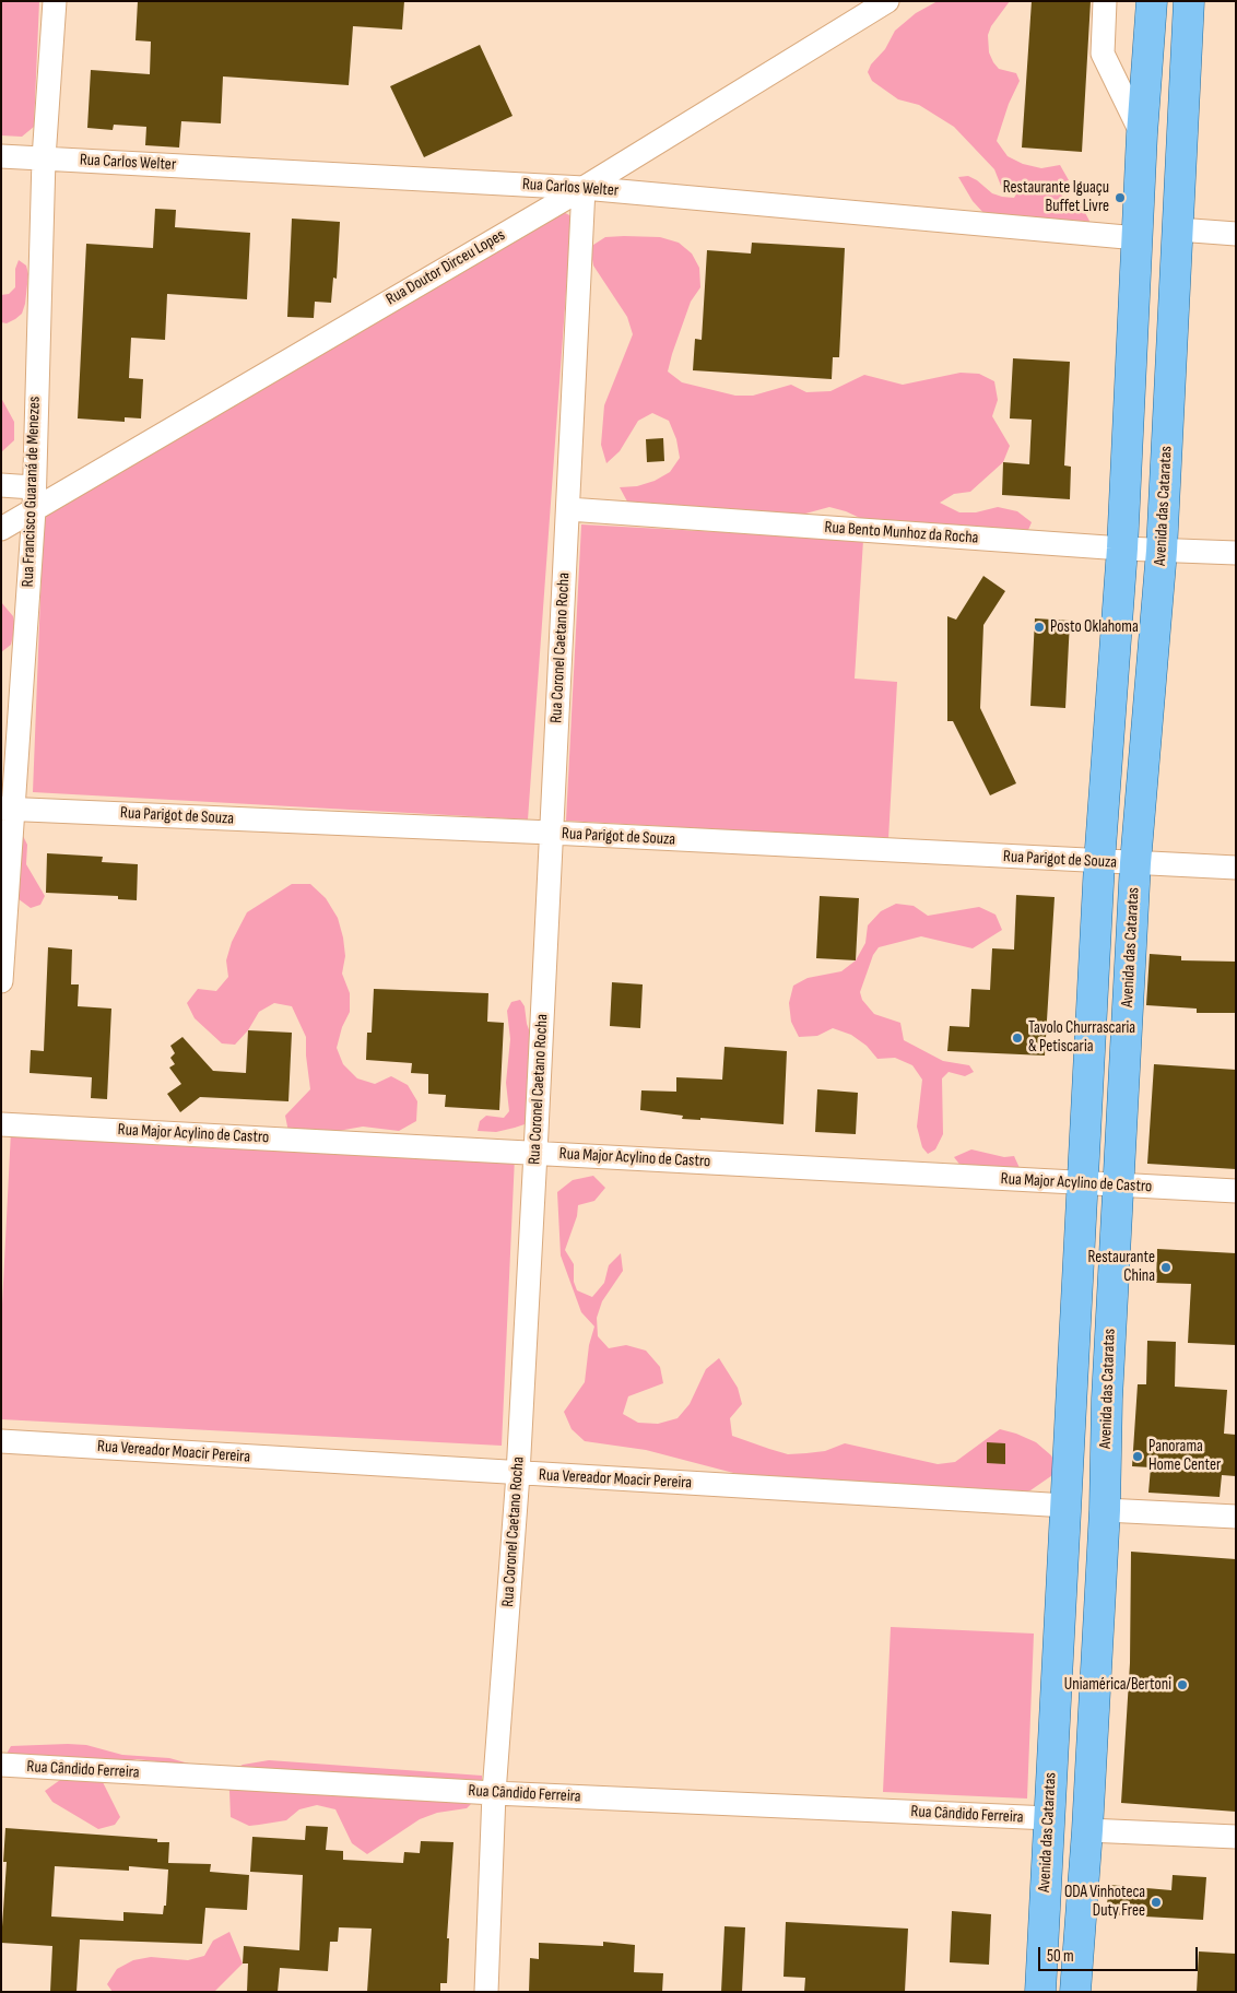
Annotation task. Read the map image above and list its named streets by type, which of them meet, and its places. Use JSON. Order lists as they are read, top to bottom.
{
  "streets": {
    "main road": ["Avenida das Cataratas"],
    "street": [
      "Rua Carlos Welter",
      "Rua Doutor Dirceu Lopes",
      "Rua Francisco Guaraná de Menezes",
      "Rua Bento Munhoz da Rocha",
      "Rua Coronel Caetano Rocha",
      "Rua Parigot de Souza",
      "Rua Major Acylino de Castro",
      "Rua Vereador Moacir Pereira",
      "Rua Cândido Ferreira"
    ]
  },
  "crossings": [
    ["Rua Carlos Welter", "Rua Doutor Dirceu Lopes"],
    ["Rua Carlos Welter", "Rua Francisco Guaraná de Menezes"],
    ["Rua Carlos Welter", "Avenida das Cataratas"],
    ["Rua Carlos Welter", "Rua Coronel Caetano Rocha"],
    ["Rua Doutor Dirceu Lopes", "Rua Francisco Guaraná de Menezes"],
    ["Rua Doutor Dirceu Lopes", "Rua Coronel Caetano Rocha"],
    ["Rua Francisco Guaraná de Menezes", "Rua Parigot de Souza"],
    ["Avenida das Cataratas", "Rua Bento Munhoz da Rocha"],
    ["Avenida das Cataratas", "Rua Parigot de Souza"],
    ["Avenida das Cataratas", "Rua Major Acylino de Castro"],
    ["Avenida das Cataratas", "Rua Vereador Moacir Pereira"],
    ["Avenida das Cataratas", "Rua Cândido Ferreira"],
    ["Rua Bento Munhoz da Rocha", "Rua Coronel Caetano Rocha"],
    ["Rua Coronel Caetano Rocha", "Rua Parigot de Souza"],
    ["Rua Coronel Caetano Rocha", "Rua Major Acylino de Castro"],
    ["Rua Coronel Caetano Rocha", "Rua Vereador Moacir Pereira"],
    ["Rua Coronel Caetano Rocha", "Rua Cândido Ferreira"]
  ],
  "places": [
    "Restaurante Iguaçu Buffet Livre",
    "Posto Oklahoma",
    "Tavolo Churrascaria & Petiscaria",
    "Restaurante China",
    "Panorama Home Center",
    "Uniamérica/Bertoni",
    "ODA Vinhoteca Duty Free"
  ],
  "scale_bar": "50 m"
}
